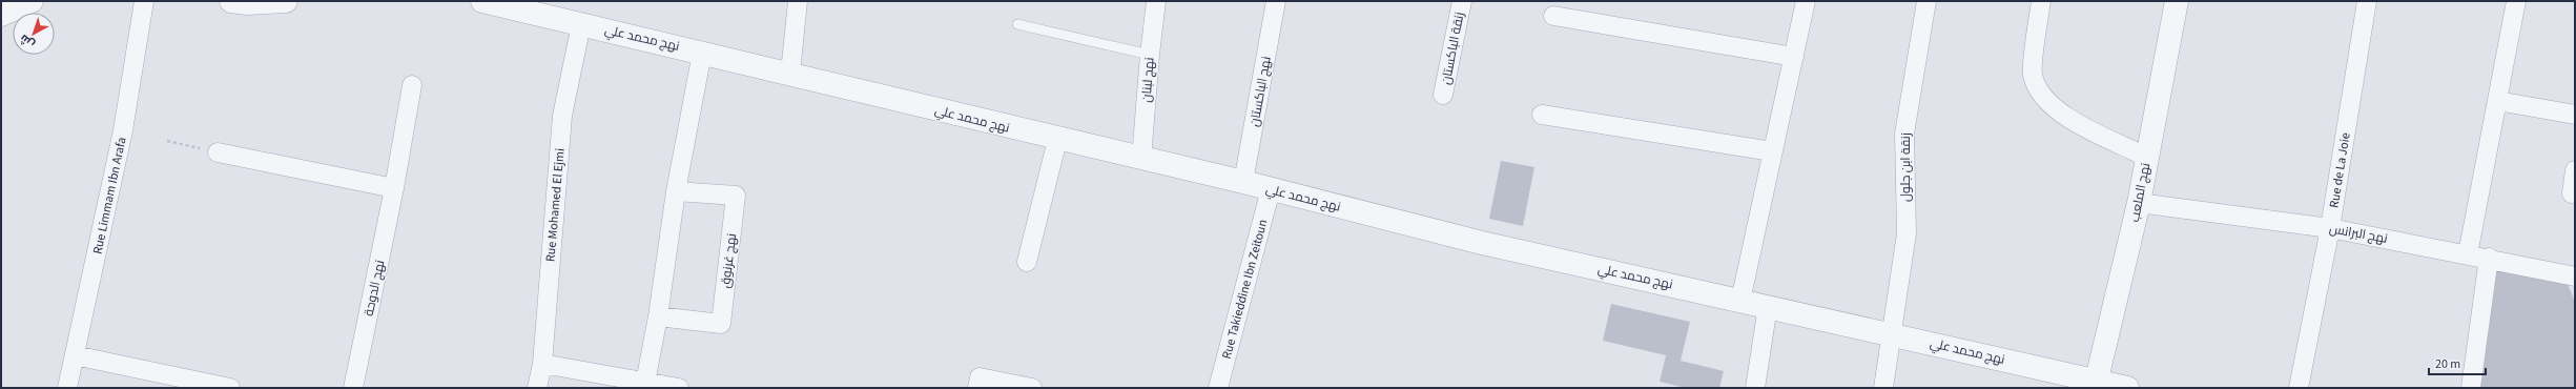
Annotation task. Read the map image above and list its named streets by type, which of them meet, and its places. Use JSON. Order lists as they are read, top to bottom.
{
  "streets": {
    "street": [
      "نهج محمد علي",
      "زنقة الباكستان",
      "نهج لبنان",
      "نهج الباكستان",
      "زنقة ابن جلول",
      "Rue de La Joie",
      "نهج الملعب",
      "Rue Limmam Ibn Arafa",
      "Rue Mohamed El Ejmi",
      "نهج البرانس",
      "نهج غرنوق",
      "نهج الدوحة",
      "Rue Takieddine Ibn Zeitoun"
    ]
  },
  "crossings": [
    ["نهج محمد علي", "نهج لبنان"],
    ["نهج محمد علي", "نهج الباكستان"],
    ["نهج محمد علي", "زنقة ابن جلول"],
    ["نهج محمد علي", "نهج الملعب"],
    ["نهج محمد علي", "Rue Mohamed El Ejmi"],
    ["نهج محمد علي", "Rue Takieddine Ibn Zeitoun"],
    ["Rue de La Joie", "نهج البرانس"],
    ["نهج الملعب", "نهج البرانس"]
  ],
  "scale_bar": "20 m",
  "north": "bottom left"
}
